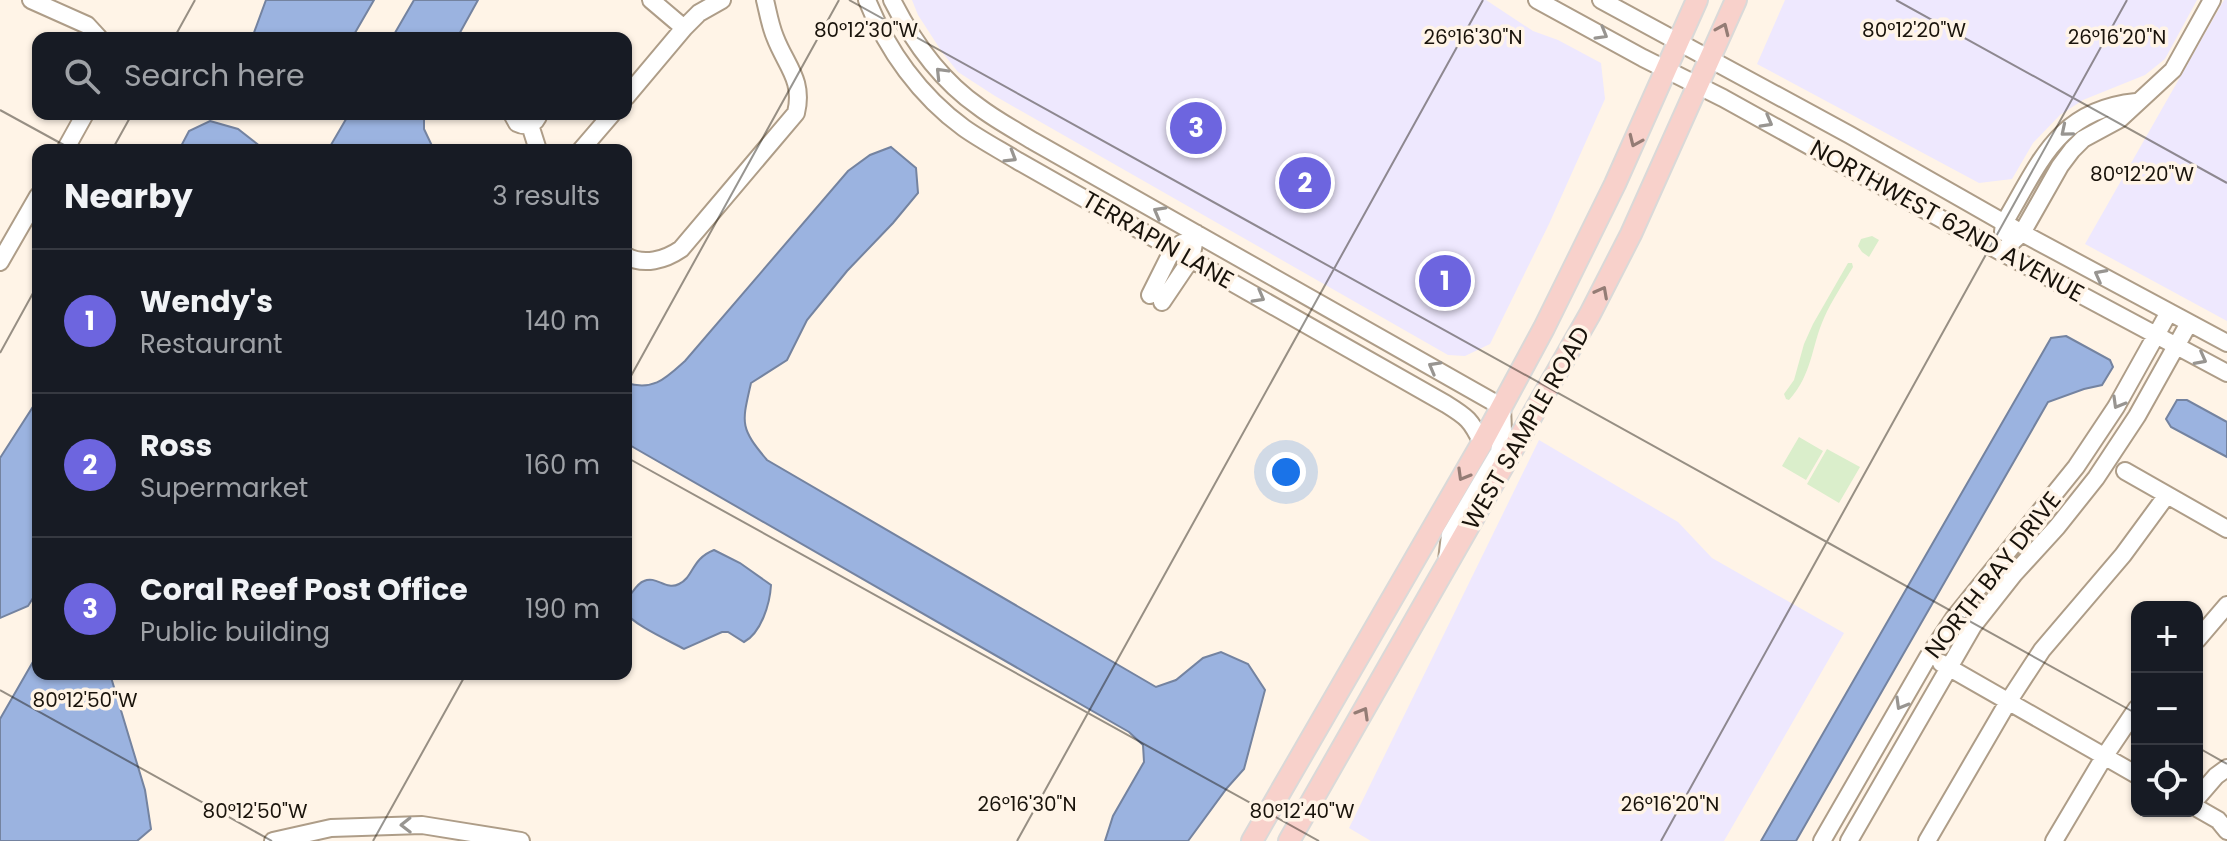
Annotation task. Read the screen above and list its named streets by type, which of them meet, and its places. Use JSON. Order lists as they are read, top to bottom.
{
  "streets": {
    "main road": ["WEST SAMPLE ROAD"],
    "street": ["NORTHWEST 62ND AVENUE", "TERRAPIN LANE", "NORTH BAY DRIVE"]
  },
  "crossings": [
    ["NORTHWEST 62ND AVENUE", "WEST SAMPLE ROAD"],
    ["NORTHWEST 62ND AVENUE", "NORTH BAY DRIVE"],
    ["TERRAPIN LANE", "WEST SAMPLE ROAD"]
  ],
  "page": {
    "search": "Search here",
    "pins": ["3", "2", "1"],
    "heading": ["Nearby", "3 results"],
    "list": [
      {
        "mark": "1",
        "name": "Wendy's",
        "note": "Restaurant",
        "value": "140 m"
      },
      {
        "mark": "2",
        "name": "Ross",
        "note": "Supermarket",
        "value": "160 m"
      },
      {
        "mark": "3",
        "name": "Coral Reef Post Office",
        "note": "Public building",
        "value": "190 m"
      }
    ],
    "map_buttons": ["+", "−"]
  },
  "coordinates": [
    "80°12'20\"W",
    "80°12'30\"W",
    "26°16'30\"N",
    "26°16'20\"N",
    "80°12'50\"W",
    "80°12'40\"W"
  ]
}
